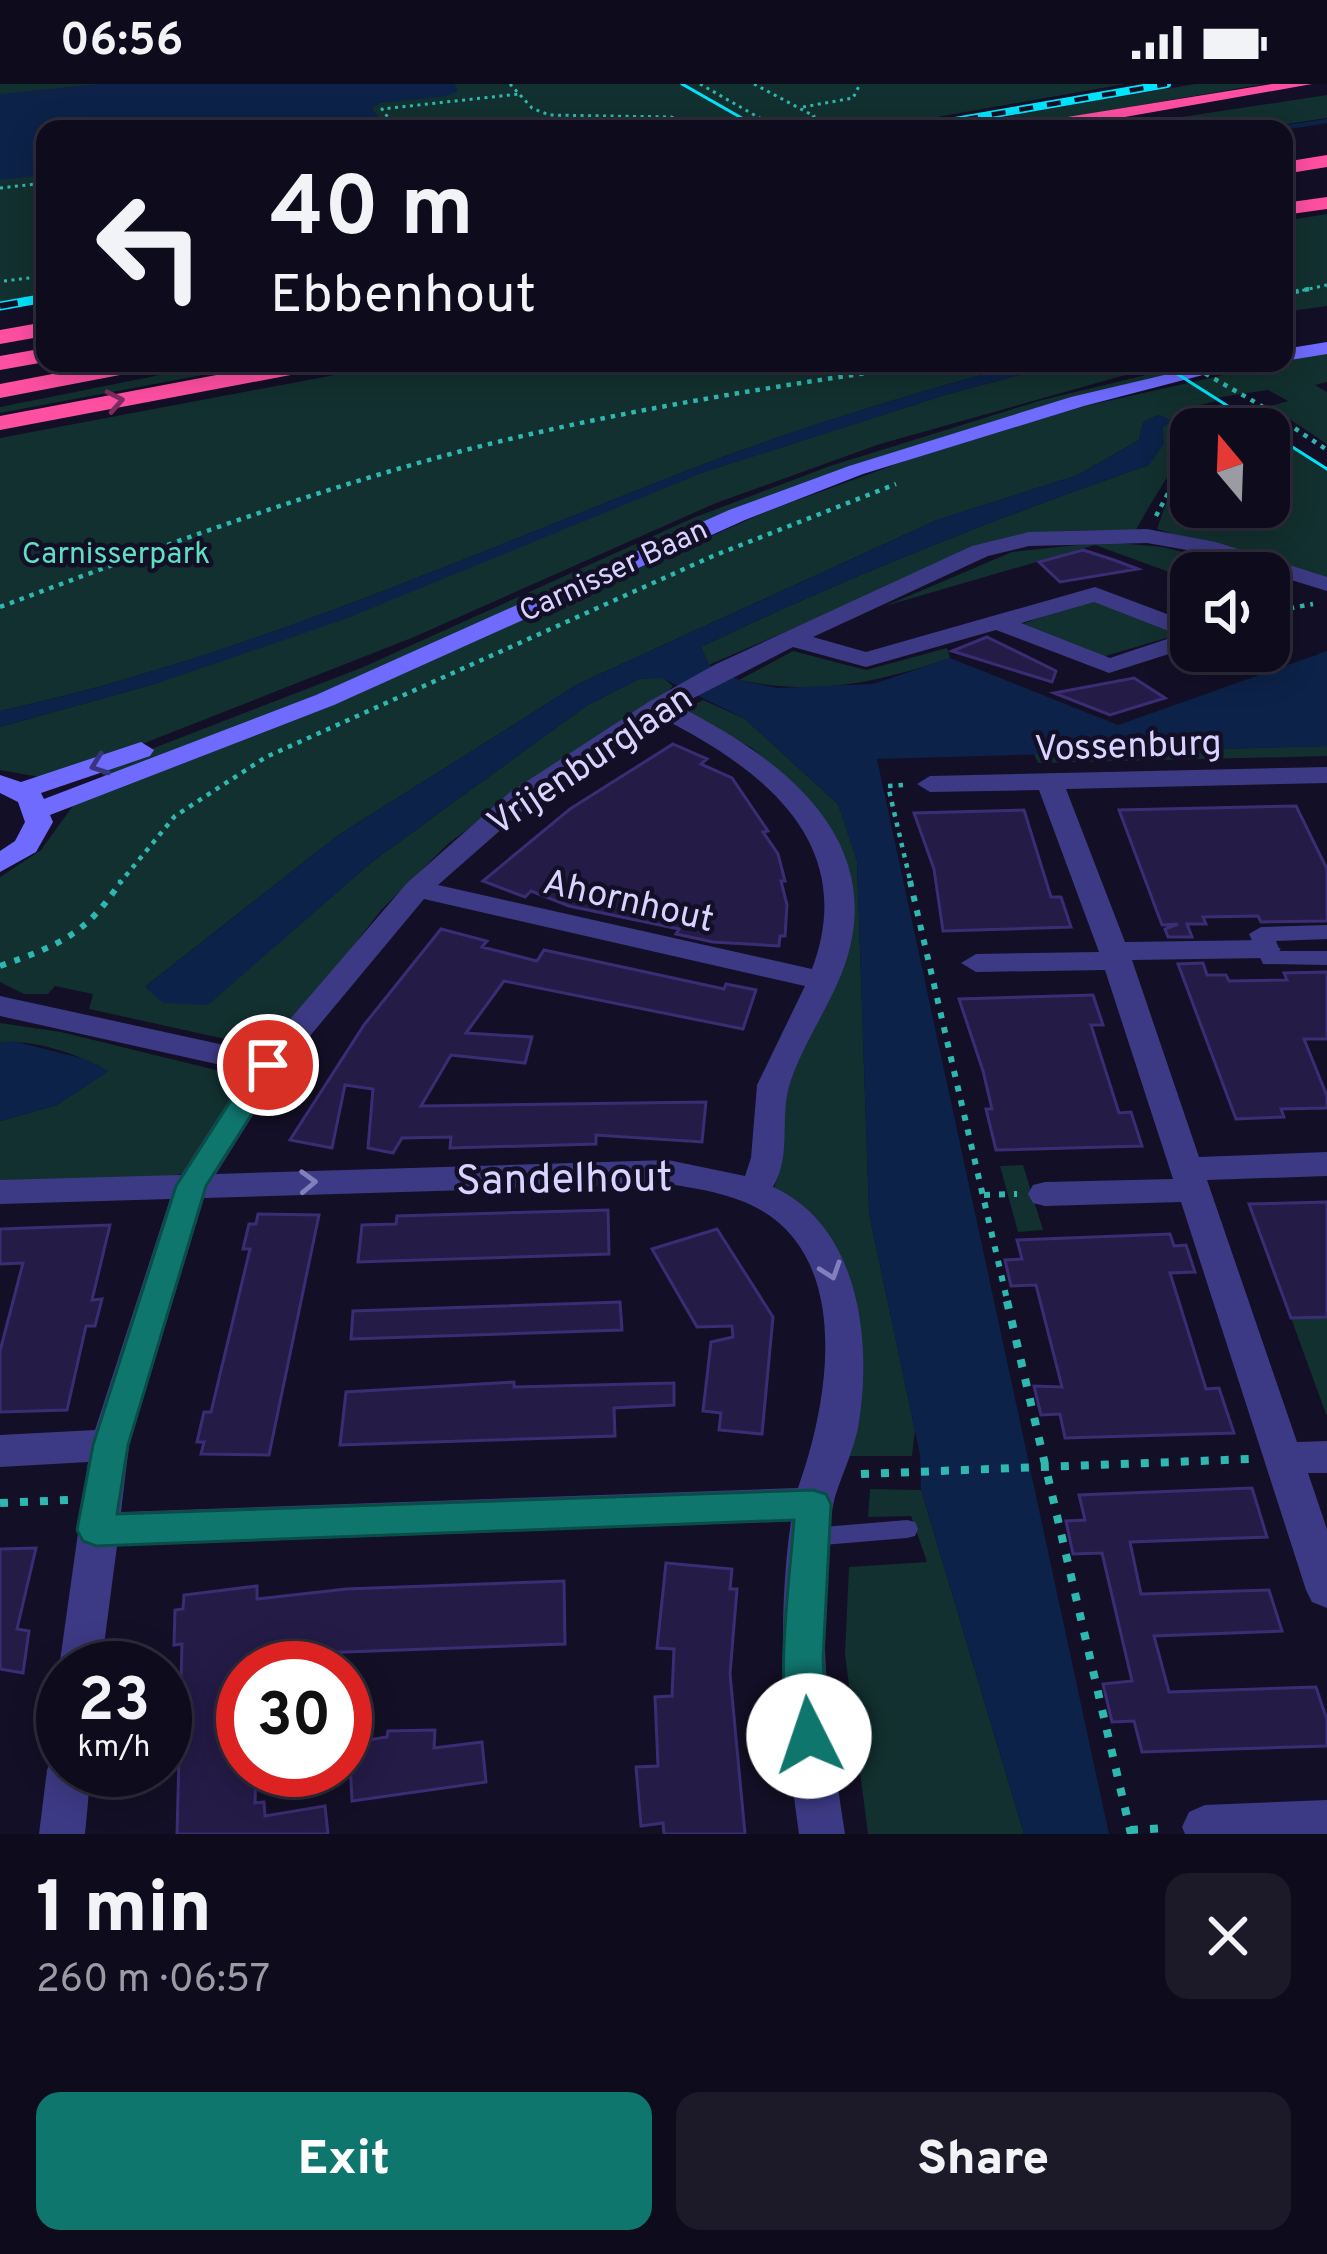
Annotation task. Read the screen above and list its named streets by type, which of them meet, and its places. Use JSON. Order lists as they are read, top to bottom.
{
  "streets": {
    "main road": ["Carnisser Baan"],
    "street": [
      "Vossenburg",
      "Vrijenburglaan",
      "Ahornhout",
      "Sandelhout"
    ]
  },
  "crossings": [
    ["Vrijenburglaan", "Ahornhout"],
    ["Vrijenburglaan", "Sandelhout"]
  ],
  "parks": ["Carnisserpark"],
  "north": "top",
  "page": {
    "status": "06:56",
    "turn": ["40 m", "Ebbenhout"],
    "speed": "23 km/h",
    "limit": "30",
    "heading": ["1 min", "260 m · 06:57"],
    "buttons": ["Exit", "Share"]
  }
}
